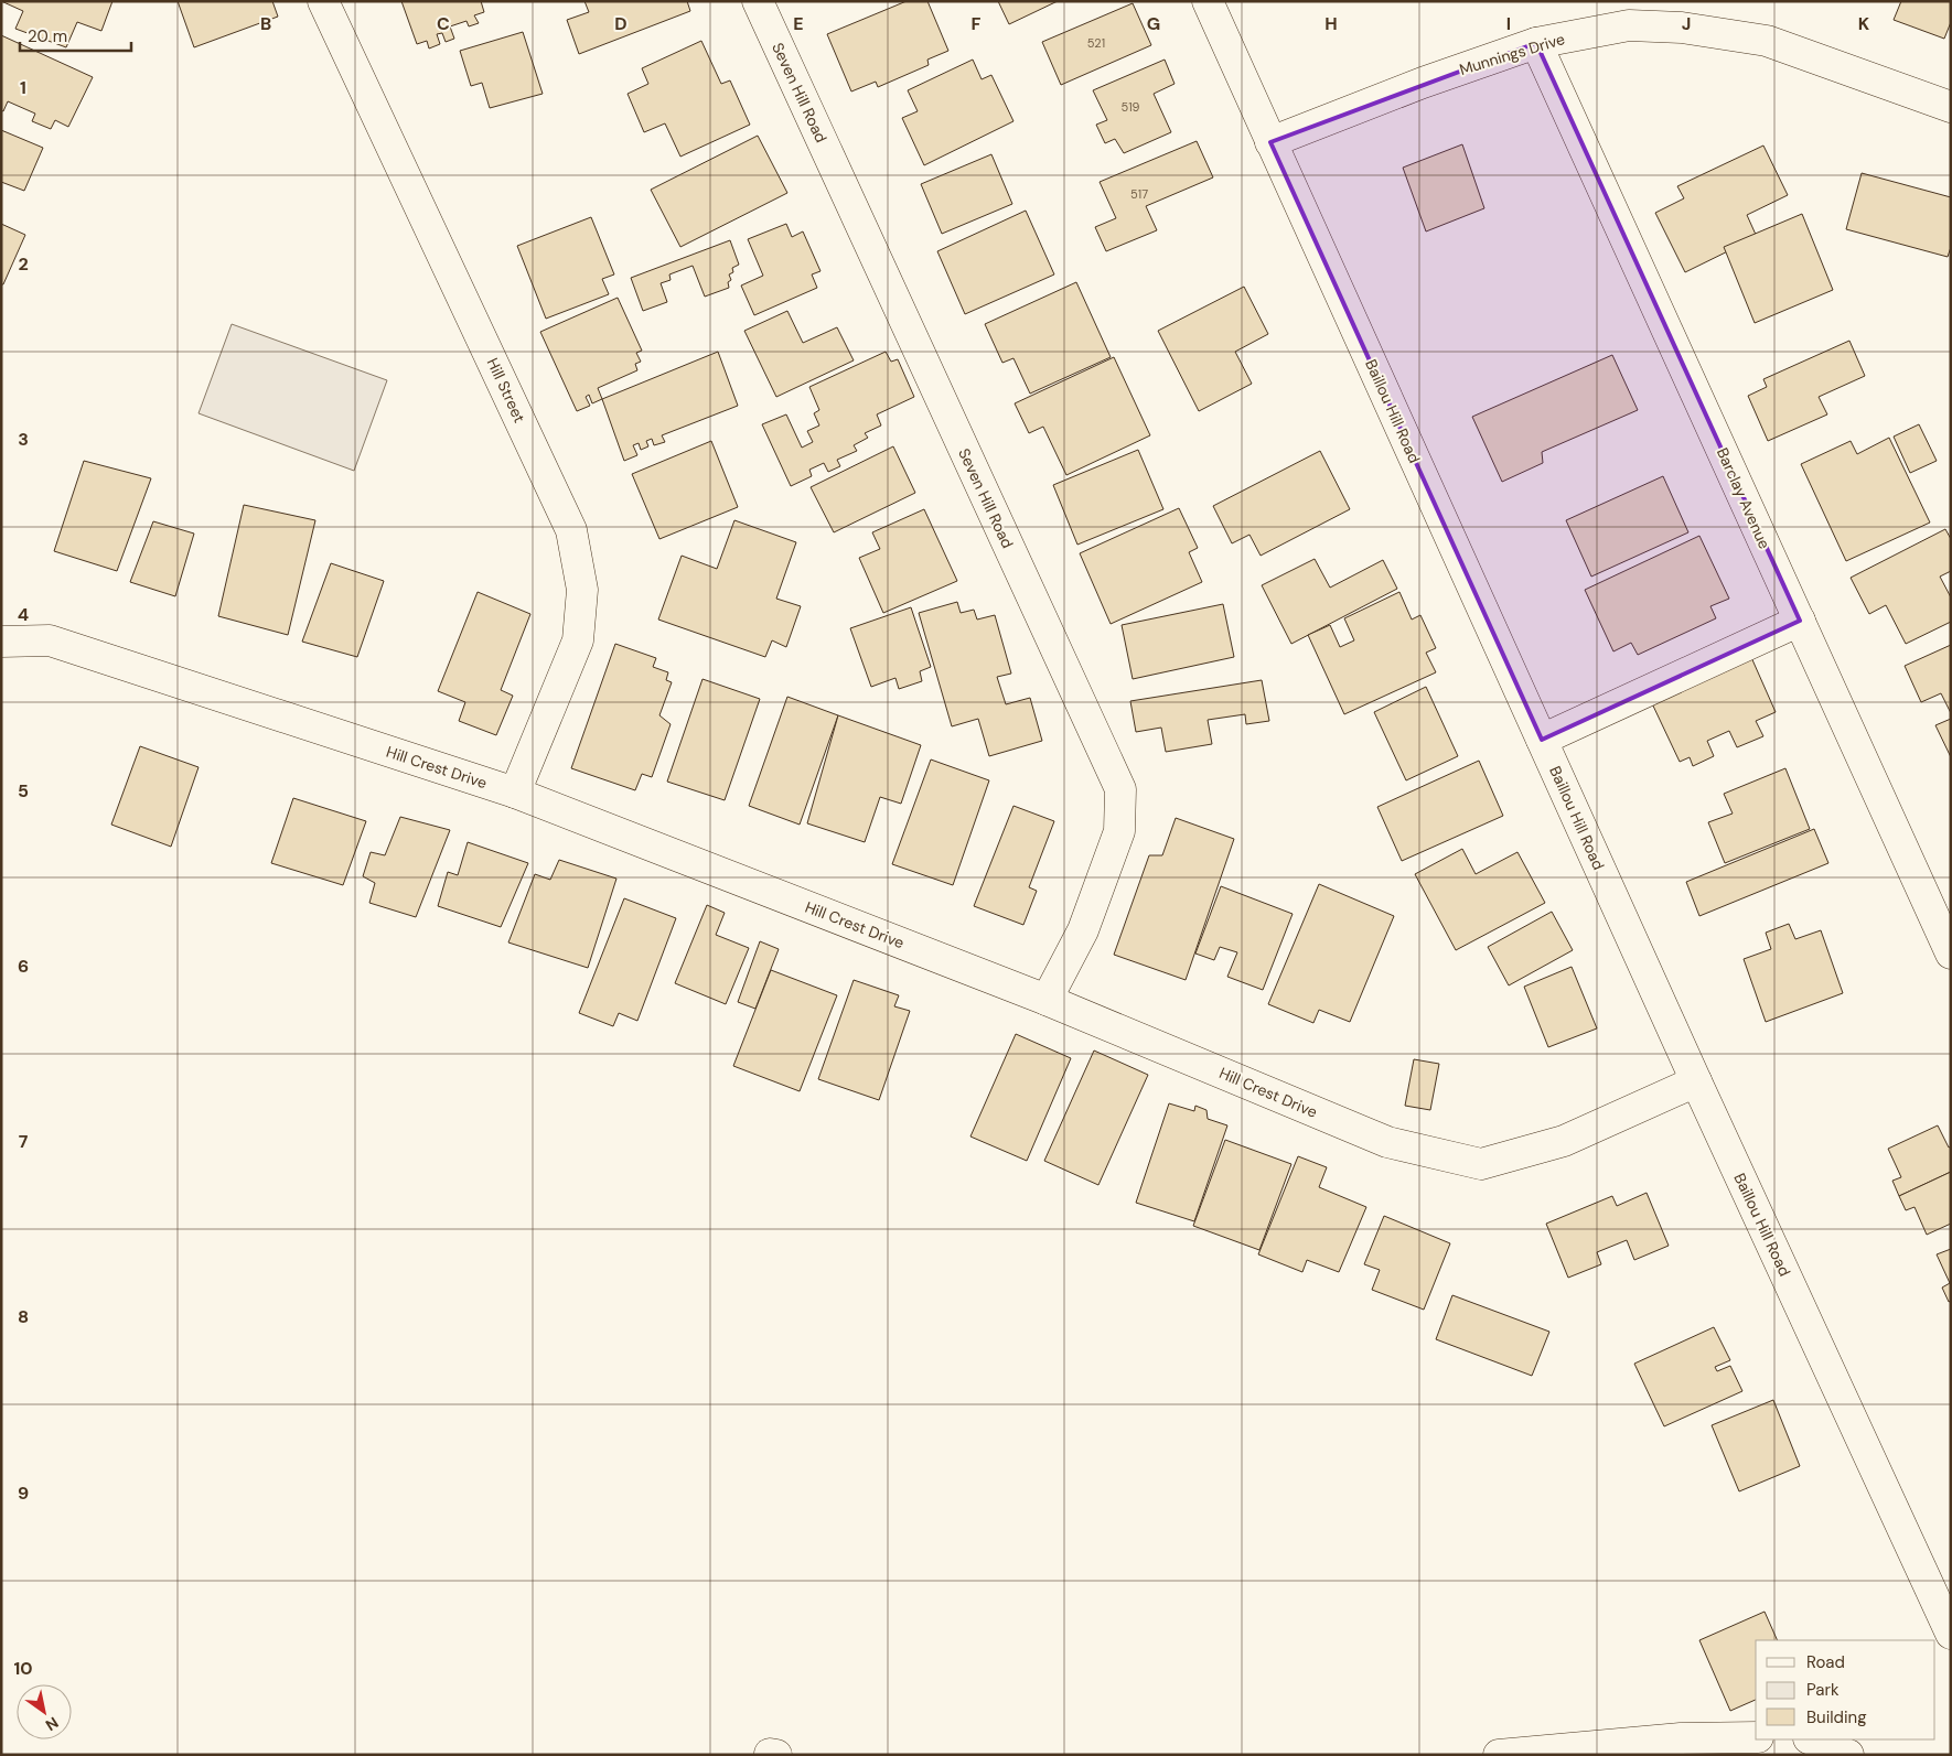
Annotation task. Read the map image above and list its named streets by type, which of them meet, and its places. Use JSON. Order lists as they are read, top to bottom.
{
  "streets": {
    "street": [
      "Munnings Drive",
      "Seven Hill Road",
      "Hill Street",
      "Baillou Hill Road",
      "Barclay Avenue",
      "Hill Crest Drive"
    ]
  },
  "crossings": [
    ["Munnings Drive", "Baillou Hill Road"],
    ["Munnings Drive", "Barclay Avenue"],
    ["Seven Hill Road", "Hill Crest Drive"],
    ["Hill Street", "Hill Crest Drive"],
    ["Baillou Hill Road", "Hill Crest Drive"]
  ],
  "house_numbers": ["521", "519", "517"],
  "legend": ["Road", "Park", "Building"],
  "scale_bar": "20 m",
  "north": "bottom right",
  "grid": {
    "columns": [
      "B",
      "C",
      "D",
      "E",
      "F",
      "G",
      "H",
      "I",
      "J",
      "K"
    ],
    "rows": [
      "1",
      "2",
      "3",
      "4",
      "5",
      "6",
      "7",
      "8",
      "9",
      "10"
    ]
  }
}
